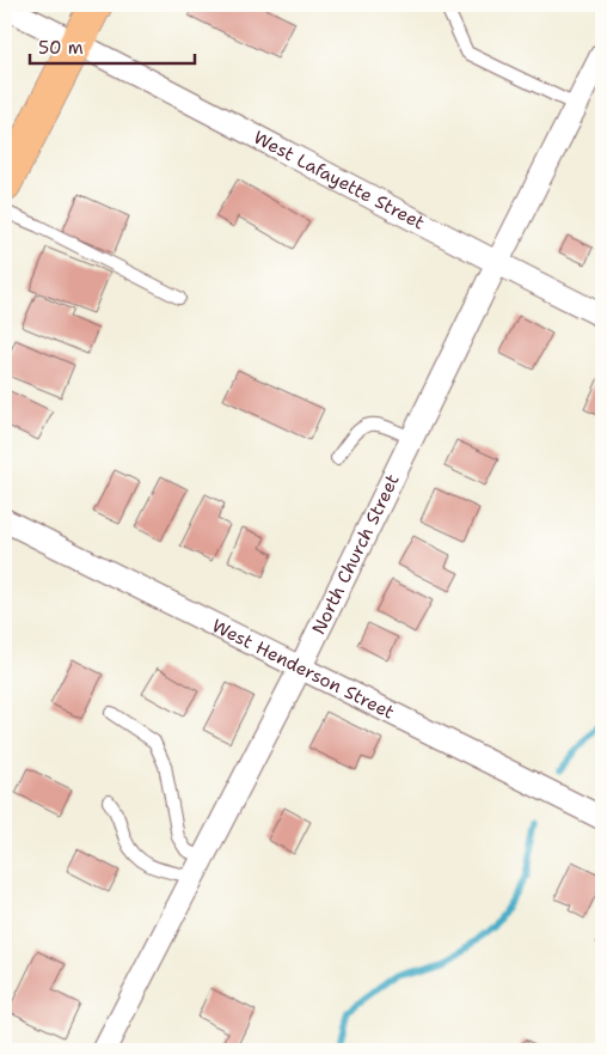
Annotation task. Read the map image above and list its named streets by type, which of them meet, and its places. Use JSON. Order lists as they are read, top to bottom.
{
  "streets": {
    "street": ["West Lafayette Street", "North Church Street", "West Henderson Street"]
  },
  "crossings": [
    ["West Lafayette Street", "North Church Street"],
    ["North Church Street", "West Henderson Street"]
  ],
  "scale_bar": "50 m"
}
